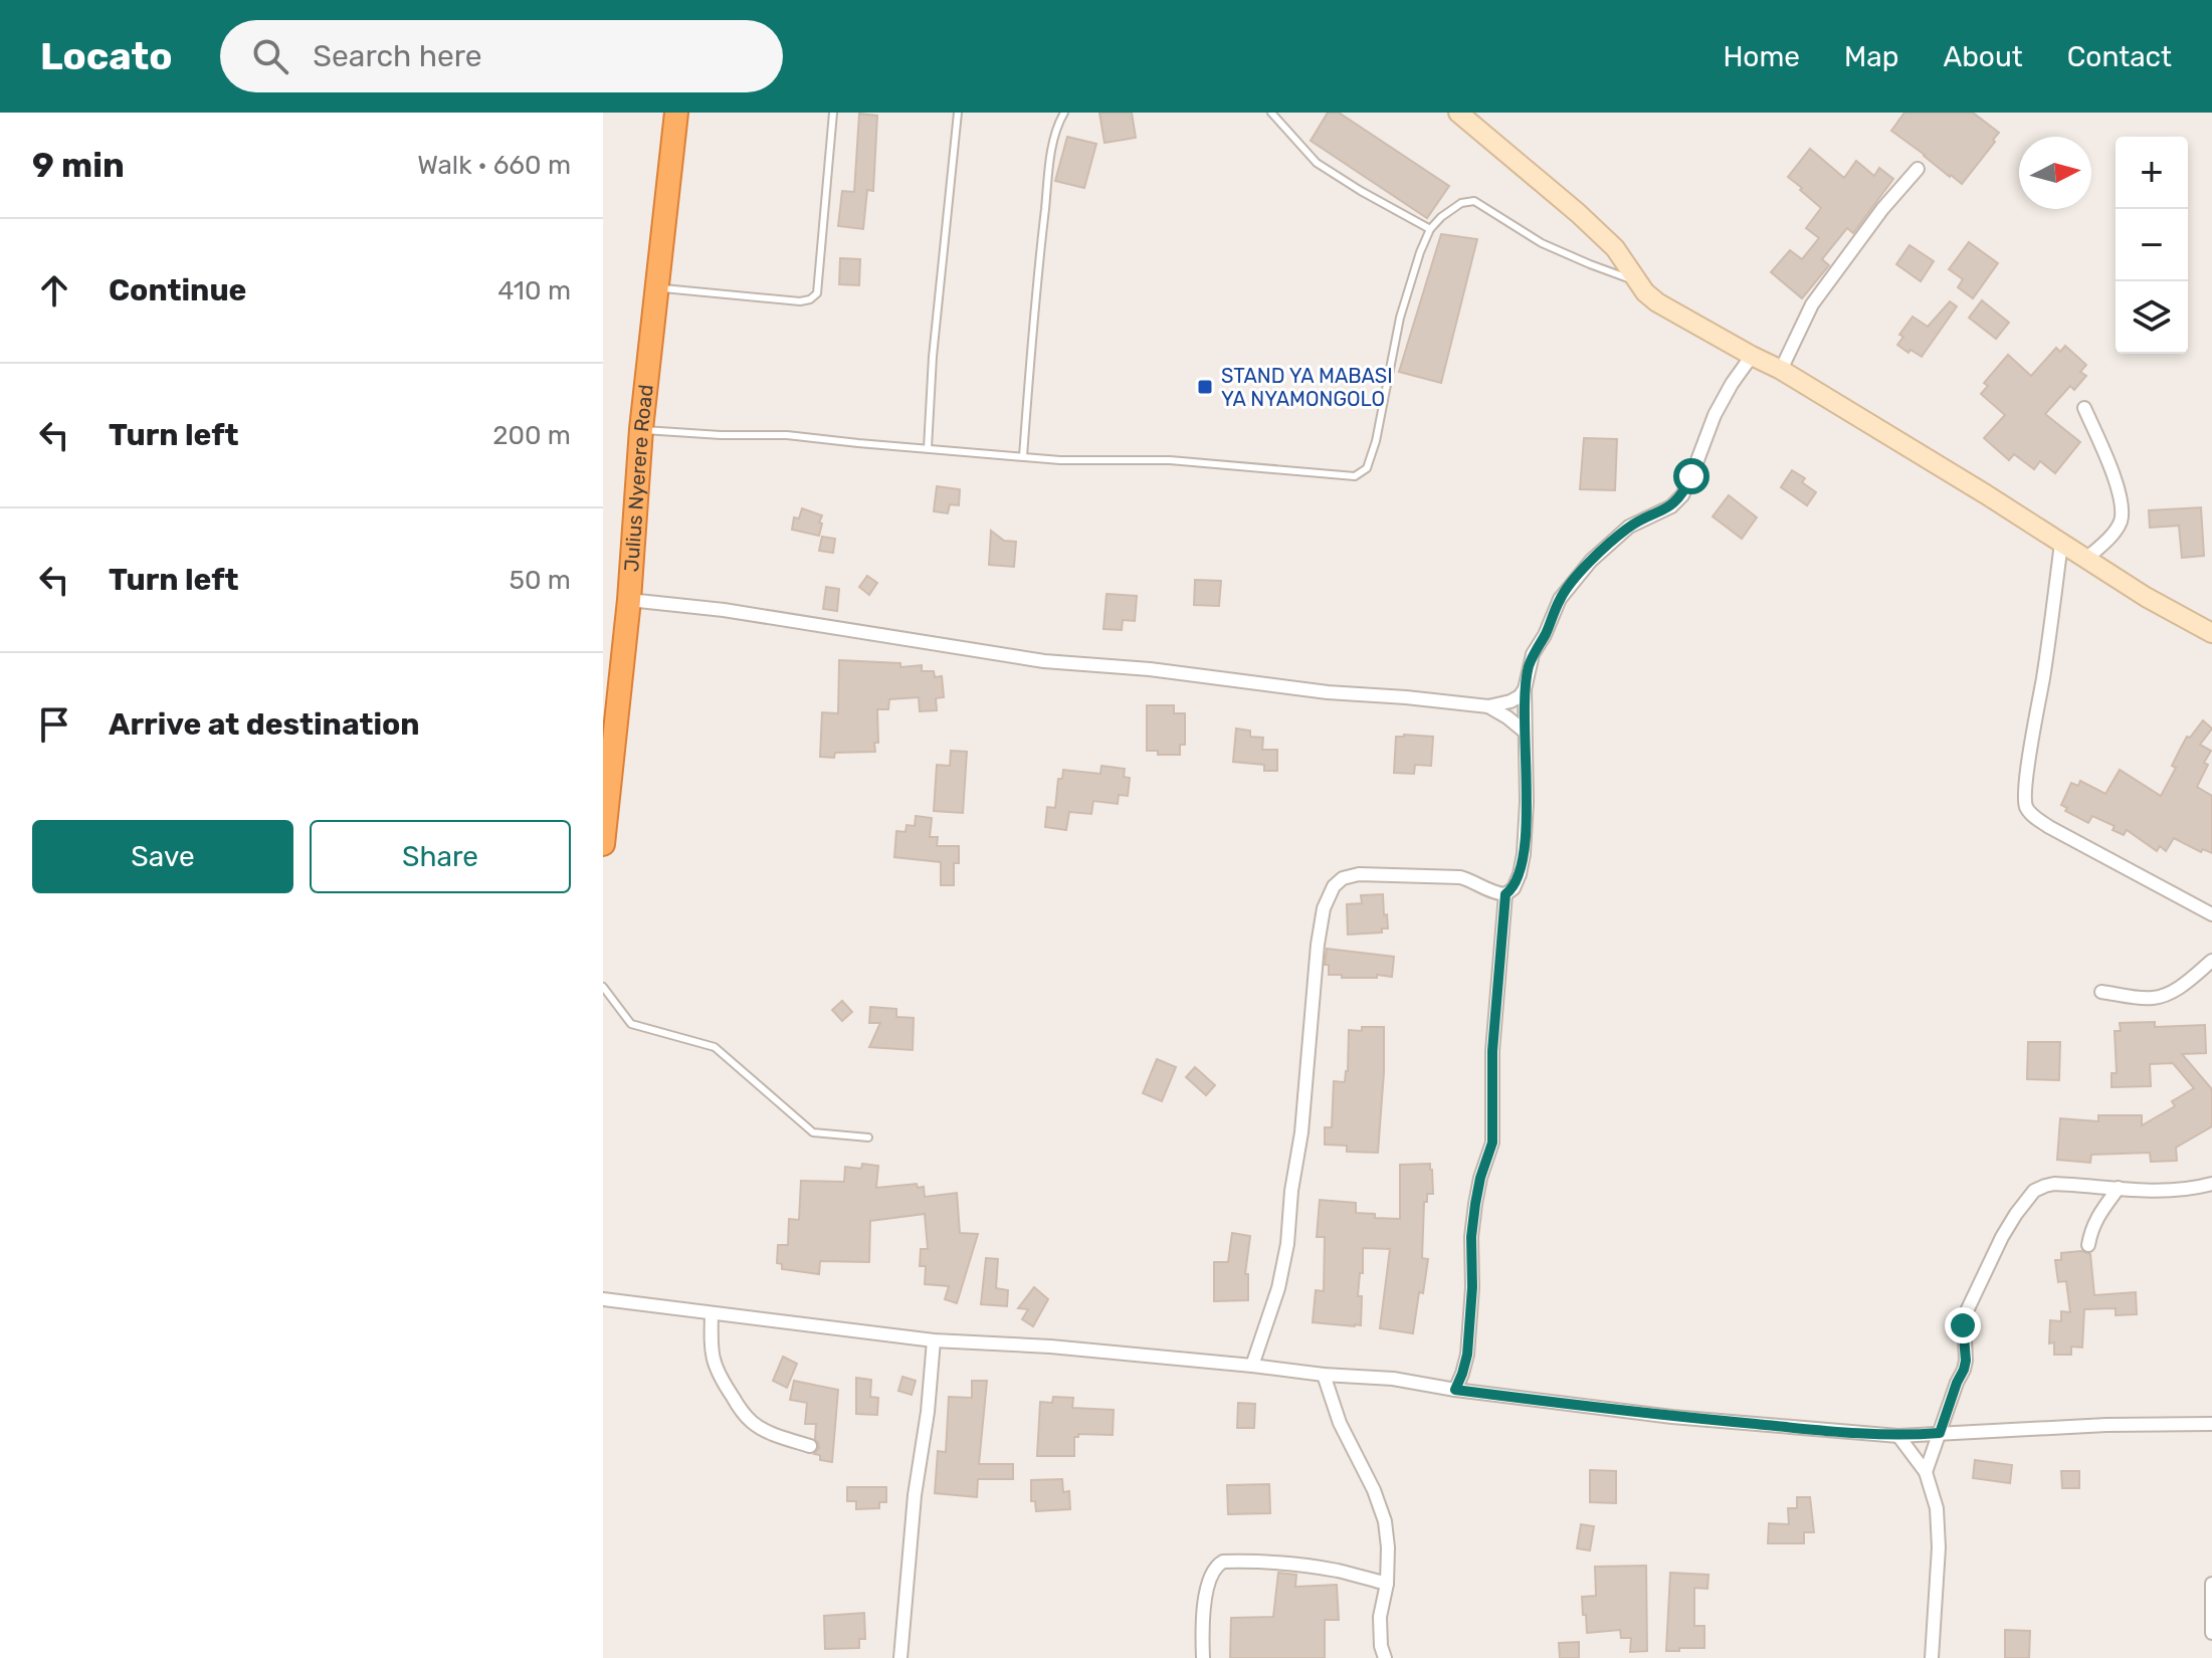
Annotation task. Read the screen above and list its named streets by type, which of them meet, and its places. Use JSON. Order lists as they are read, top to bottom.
{
  "streets": {
    "highway": ["Julius Nyerere Road"]
  },
  "places": {
    "transit": ["STAND YA MABASI YA NYAMONGOLO"]
  },
  "north": "right",
  "page": {
    "header": "Locato",
    "search": "Search here",
    "nav": [
      "Home",
      "Map",
      "About",
      "Contact"
    ],
    "heading": ["9 min", "Walk · 660 m"],
    "map_buttons": ["+", "−"],
    "list": [
      ["Continue", "410 m"],
      ["Turn left", "200 m"],
      ["Turn left", "50 m"],
      "Arrive at destination"
    ],
    "buttons": ["Save", "Share"]
  }
}
